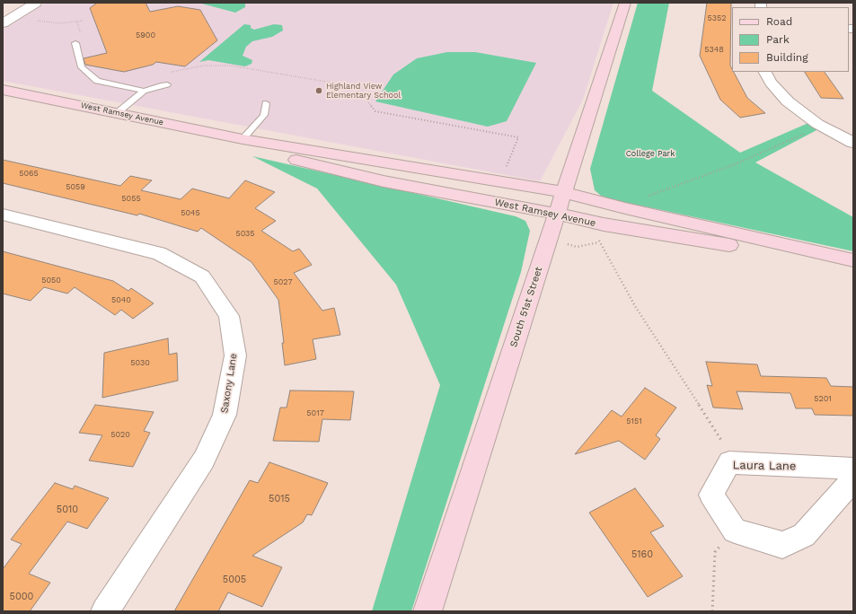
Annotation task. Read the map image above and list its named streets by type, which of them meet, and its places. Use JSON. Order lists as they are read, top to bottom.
{
  "streets": {
    "street": [
      "West Ramsey Avenue",
      "South 51st Street",
      "Saxony Lane",
      "Laura Lane"
    ]
  },
  "crossings": [
    ["West Ramsey Avenue", "South 51st Street"]
  ],
  "parks": ["College Park"],
  "places": ["Highland View Elementary School"],
  "house_numbers": [
    "5352",
    "5900",
    "5348",
    "5065",
    "5059",
    "5055",
    "5045",
    "5035",
    "5050",
    "5027",
    "5040",
    "5030",
    "5201",
    "5017",
    "5151",
    "5020",
    "5015",
    "5010",
    "5160",
    "5005",
    "5000"
  ],
  "legend": ["Road", "Park", "Building"]
}
